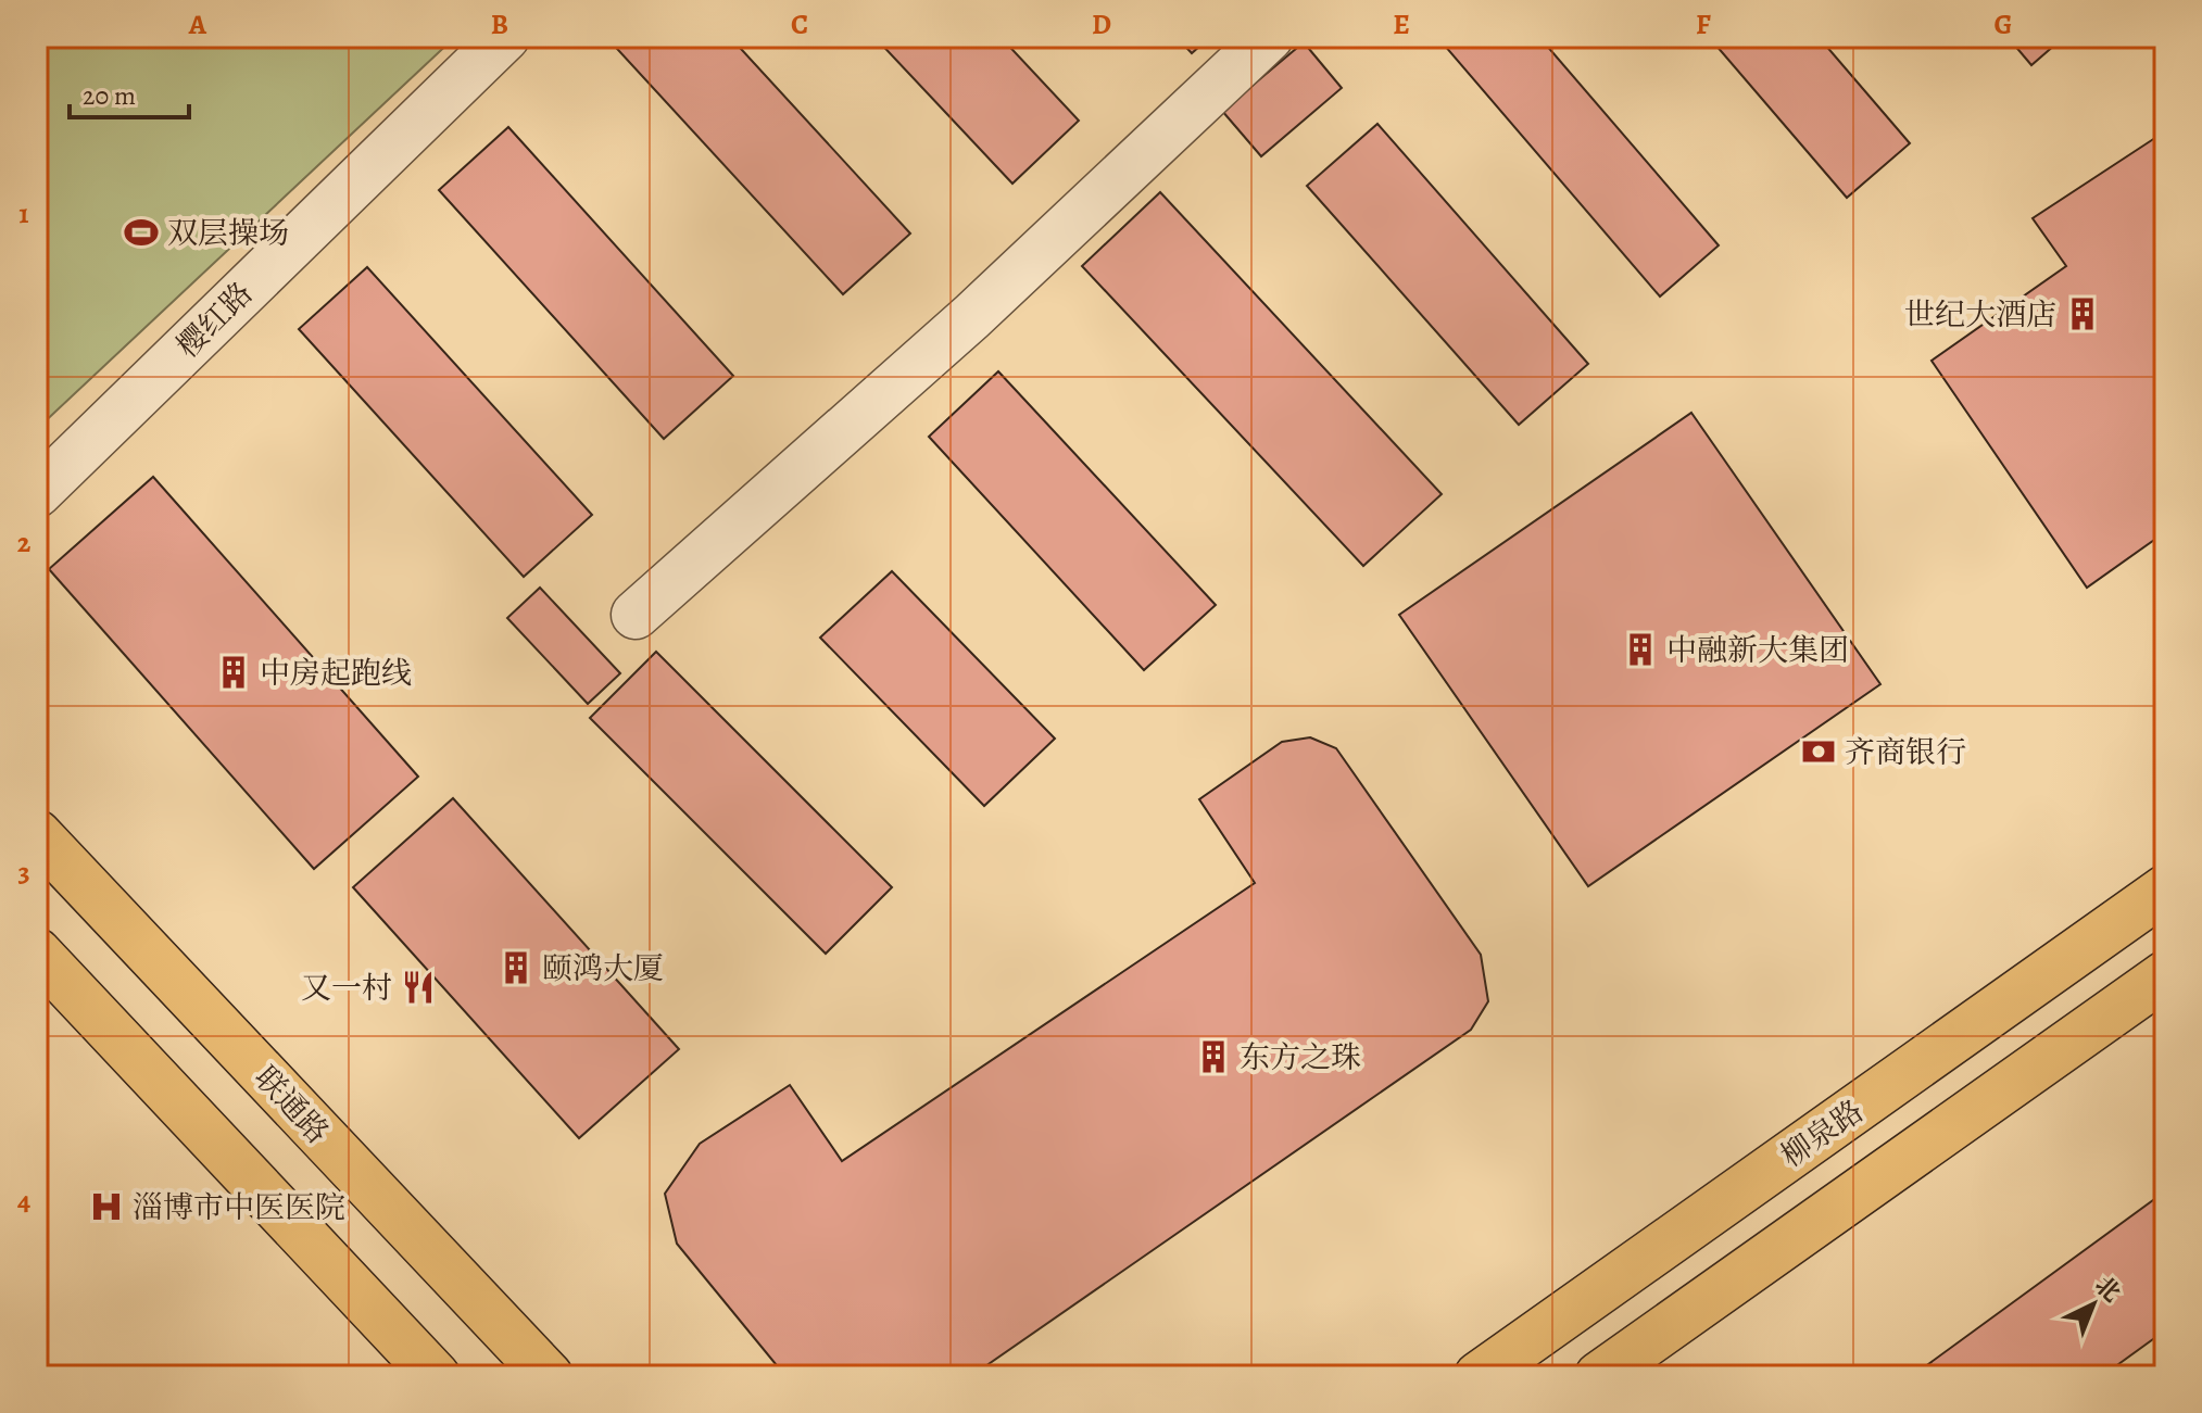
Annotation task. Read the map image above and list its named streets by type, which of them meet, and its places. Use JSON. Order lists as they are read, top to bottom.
{
  "streets": {
    "main road": ["联通路", "柳泉路"],
    "street": ["樱红路"]
  },
  "places": {
    "sports": ["双层操场"],
    "building": [
      "世纪大酒店",
      "中融新大集团",
      "中房起跑线",
      "颐鸿大厦",
      "东方之珠"
    ],
    "bank": ["齐商银行"],
    "restaurant": ["又一村"],
    "hospital": ["淄博市中医医院"]
  },
  "scale_bar": "20 m",
  "north": "top right",
  "grid": {
    "columns": [
      "A",
      "B",
      "C",
      "D",
      "E",
      "F",
      "G"
    ],
    "rows": [
      "1",
      "2",
      "3",
      "4"
    ]
  }
}
